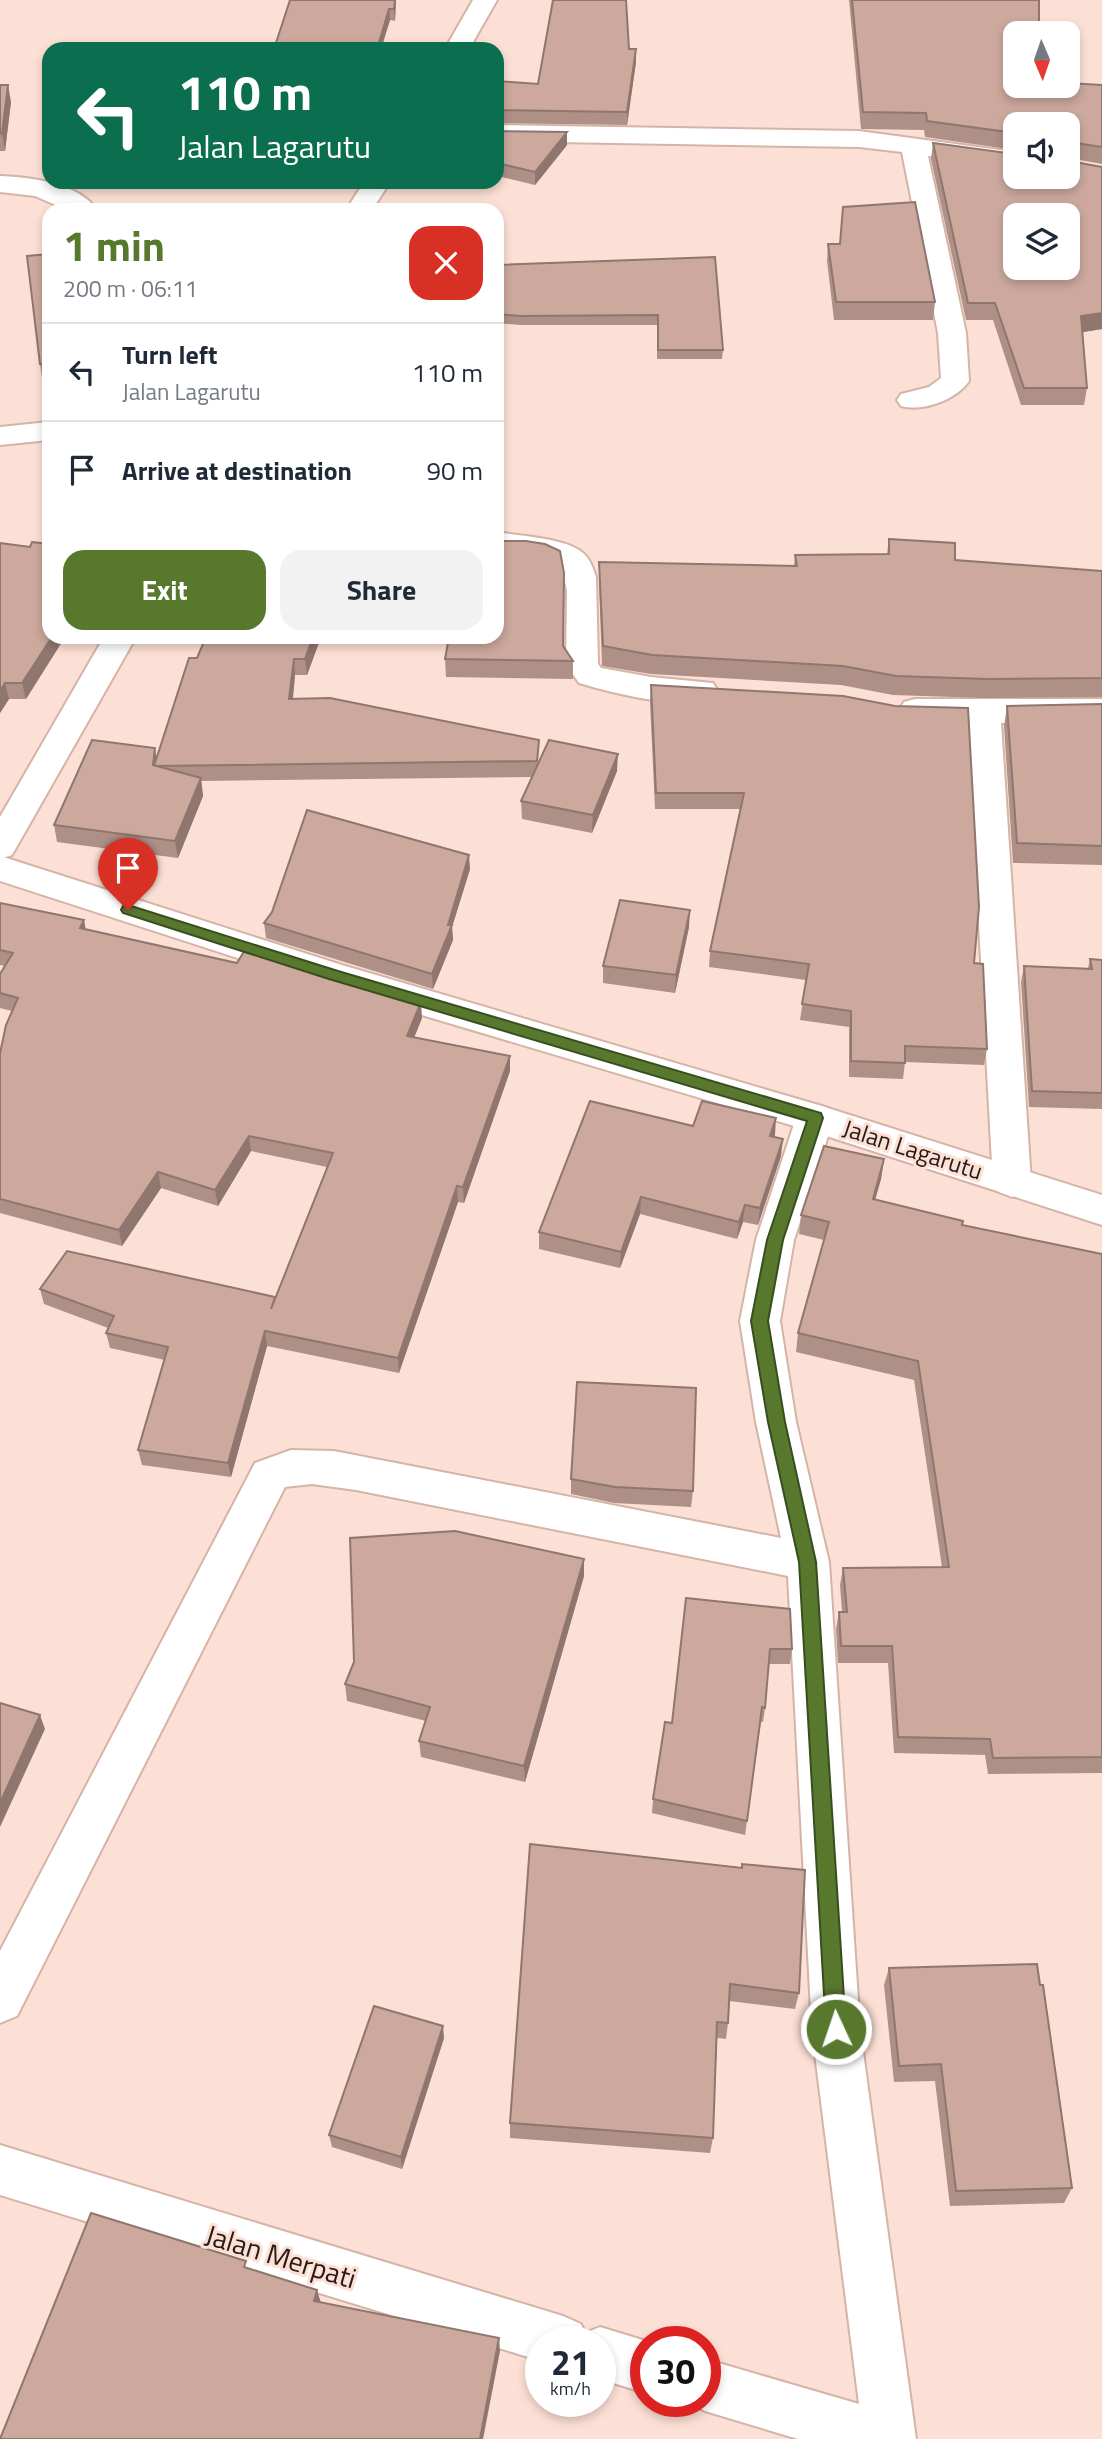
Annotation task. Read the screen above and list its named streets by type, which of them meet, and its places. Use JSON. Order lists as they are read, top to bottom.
{
  "streets": {
    "street": ["Jalan Lagarutu", "Jalan Merpati"]
  },
  "north": "bottom",
  "page": {
    "turn": ["110 m", "Jalan Lagarutu"],
    "heading": ["1 min", "200 m · 06:11"],
    "list": [
      {
        "name": "Turn left",
        "note": "Jalan Lagarutu",
        "value": "110 m"
      },
      {
        "name": "Arrive at destination",
        "value": "90 m"
      }
    ],
    "buttons": ["Exit", "Share"],
    "speed": "21 km/h",
    "limit": "30"
  }
}
